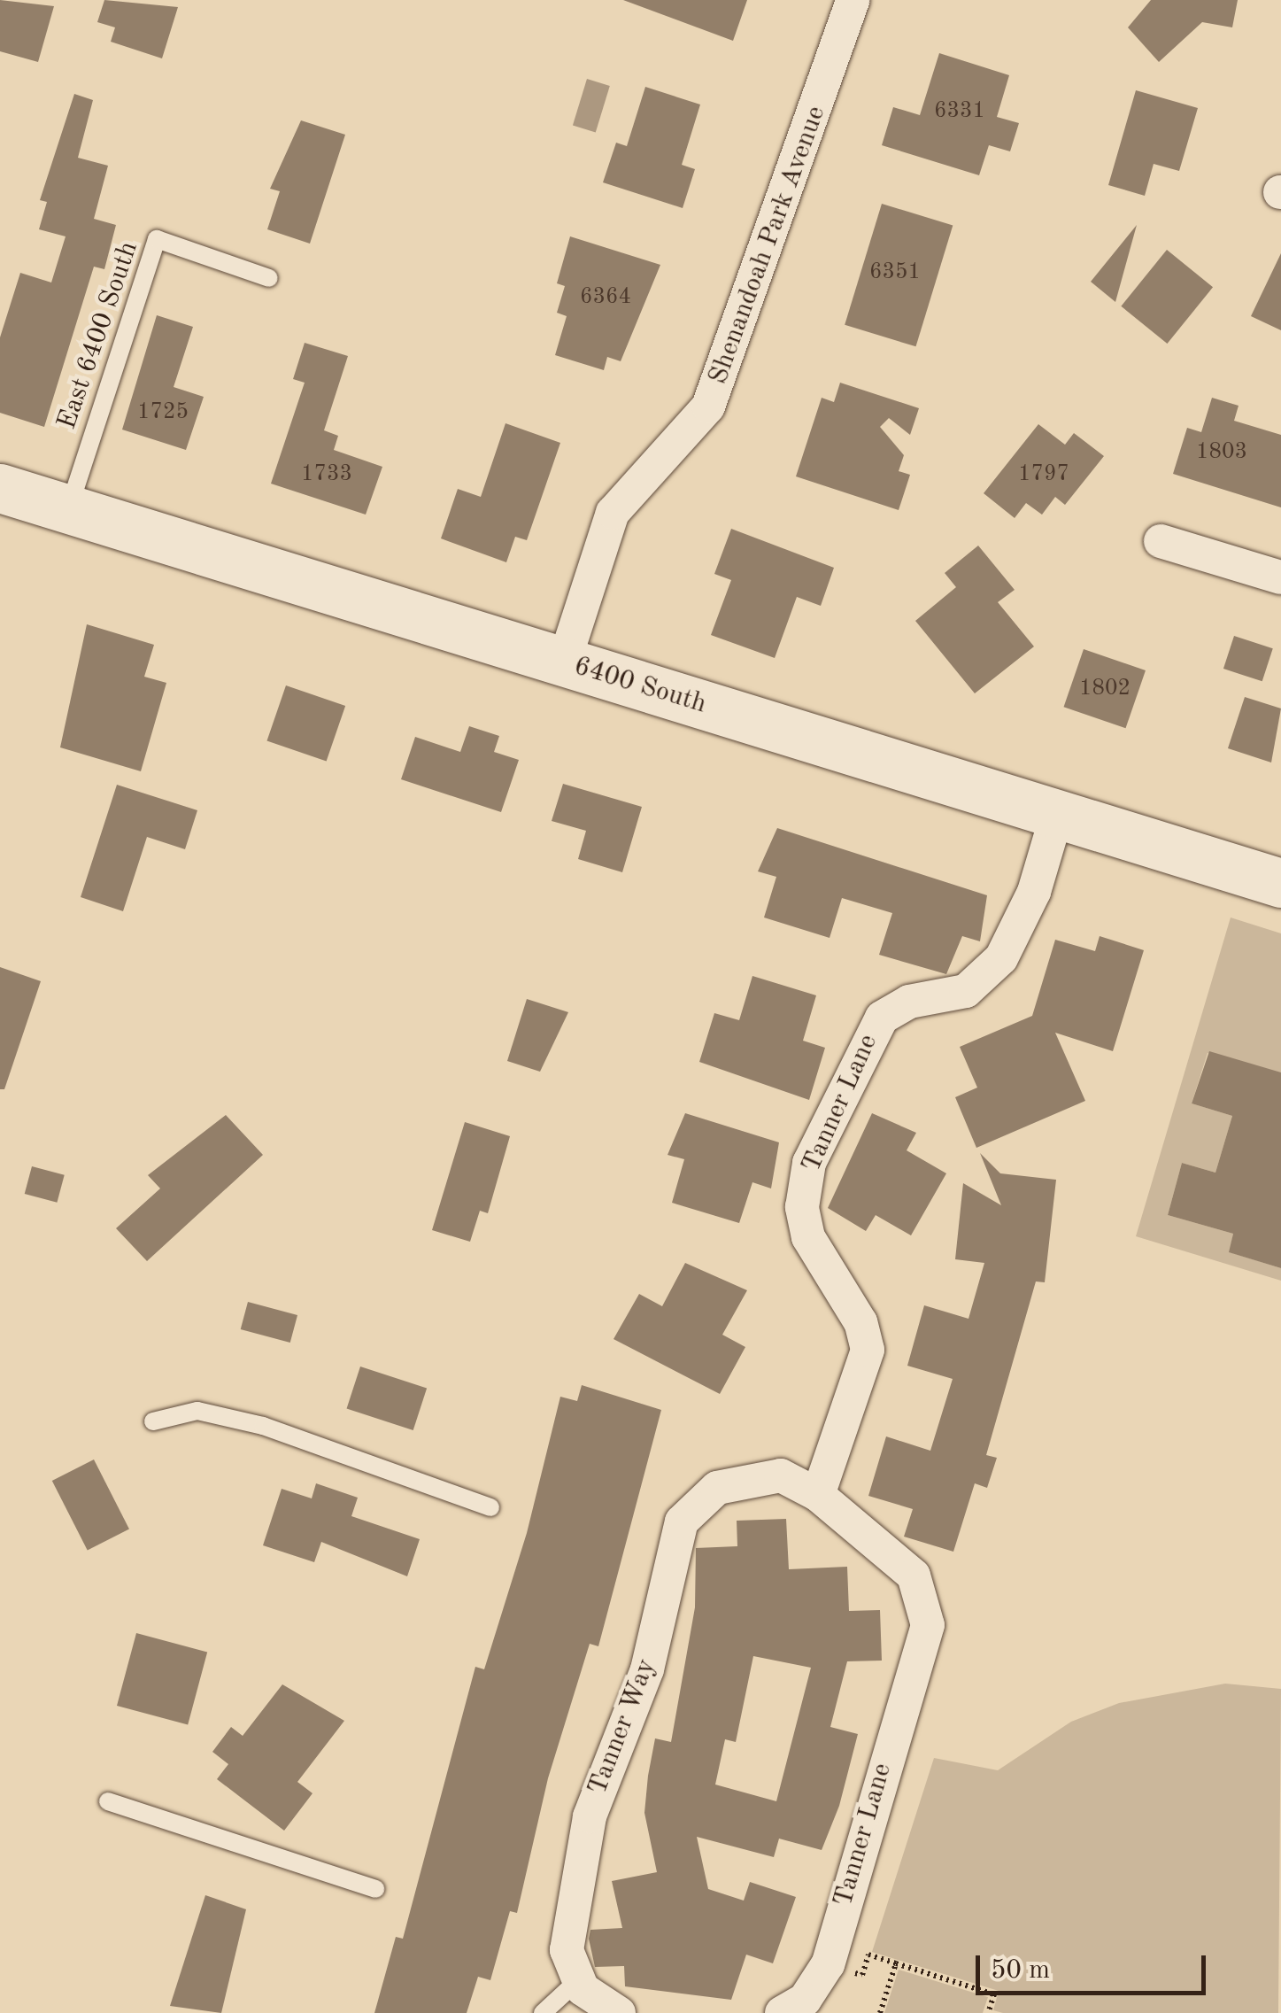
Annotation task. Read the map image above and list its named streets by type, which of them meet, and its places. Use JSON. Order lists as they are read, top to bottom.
{
  "streets": {
    "street": [
      "Shenandoah Park Avenue",
      "6400 South",
      "Tanner Lane",
      "Tanner Way"
    ],
    "lane": ["East 6400 South"]
  },
  "crossings": [
    ["Shenandoah Park Avenue", "6400 South"],
    ["East 6400 South", "6400 South"],
    ["6400 South", "Tanner Lane"],
    ["Tanner Lane", "Tanner Way"]
  ],
  "house_numbers": [
    "6331",
    "6351",
    "6364",
    "1725",
    "1803",
    "1733",
    "1797",
    "1802"
  ],
  "scale_bar": "50 m"
}
